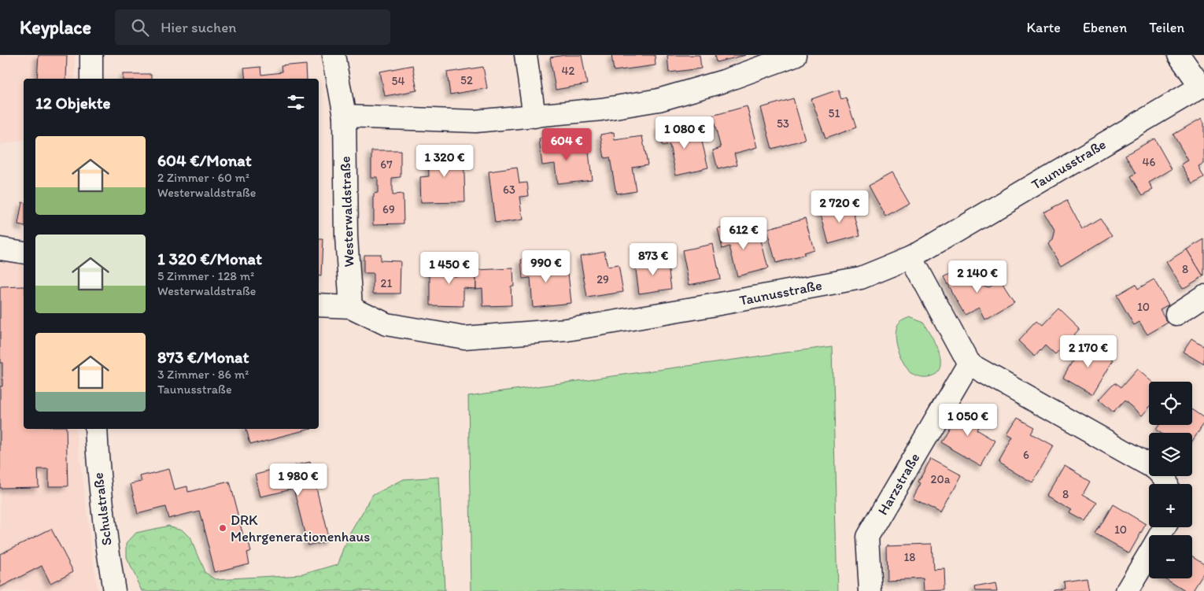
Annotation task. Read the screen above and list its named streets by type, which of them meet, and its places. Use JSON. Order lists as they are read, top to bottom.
{
  "streets": {
    "street": [
      "Taunusstraße",
      "Westerwaldstraße",
      "Harzstraße",
      "Schulstraße"
    ]
  },
  "crossings": [
    ["Taunusstraße", "Westerwaldstraße"]
  ],
  "places": ["DRK Mehrgenerationenhaus"],
  "house_numbers": [
    "42",
    "52",
    "54",
    "51",
    "53",
    "46",
    "67",
    "63",
    "69",
    "8",
    "29",
    "21",
    "10",
    "6",
    "20a",
    "8",
    "10",
    "18"
  ],
  "page": {
    "header": "Keyplace",
    "search": "Hier suchen",
    "nav": ["Karte", "Ebenen", "Teilen"],
    "heading": "12 Objekte",
    "price": [
      "1 080 €",
      "604 €",
      "1 320 €",
      "2 720 €",
      "612 €",
      "873 €",
      "990 €",
      "1 450 €",
      "2 140 €",
      "2 170 €",
      "1 050 €",
      "1 980 €"
    ],
    "list": [
      {
        "name": "604 €/Monat",
        "note": "2 Zimmer · 60 m² · Westerwaldstraße"
      },
      {
        "name": "1 320 €/Monat",
        "note": "5 Zimmer · 128 m² · Westerwaldstraße"
      },
      {
        "name": "873 €/Monat",
        "note": "3 Zimmer · 86 m² · Taunusstraße"
      }
    ],
    "map_buttons": ["+", "−"]
  }
}
